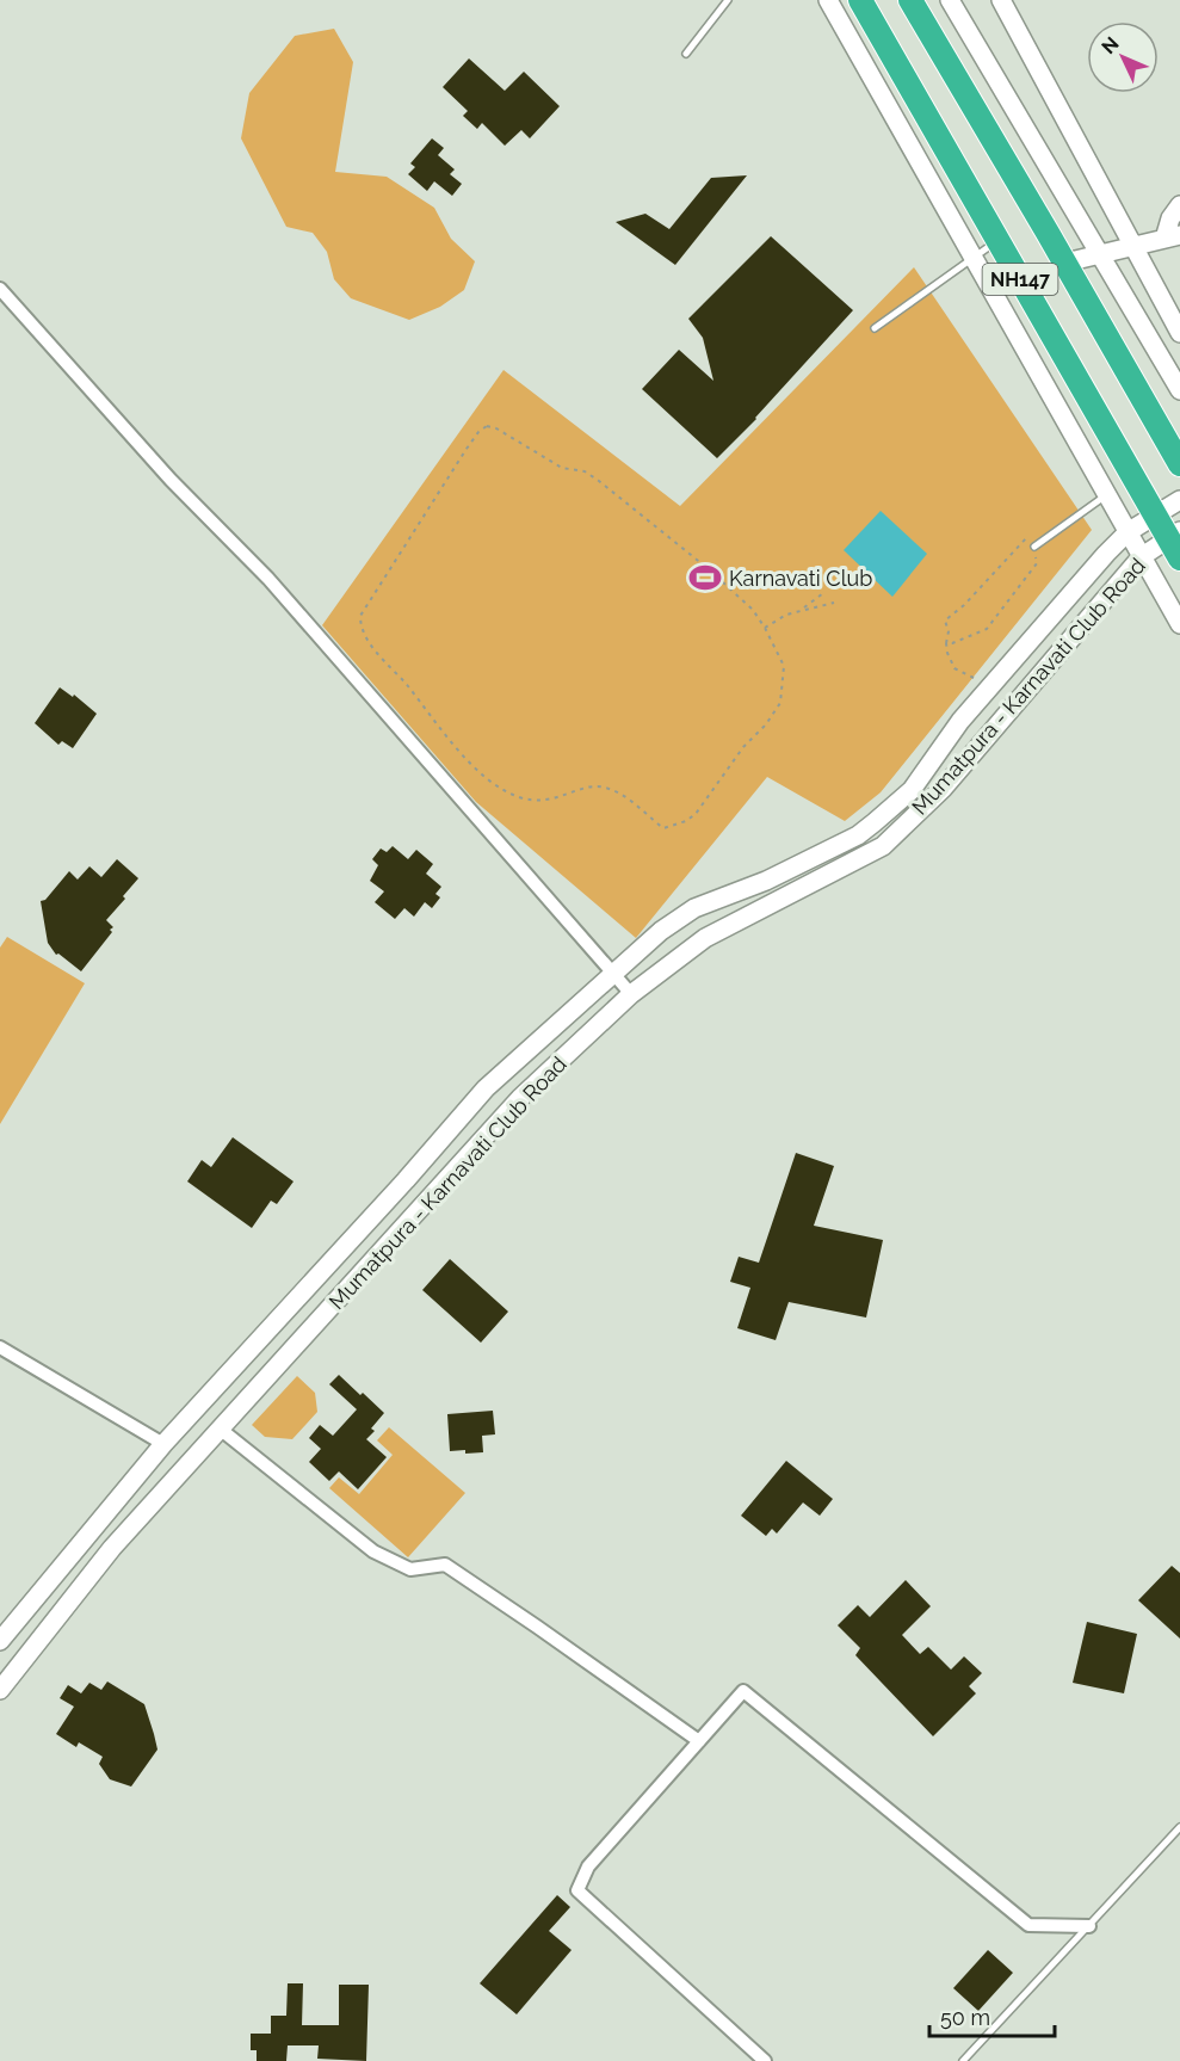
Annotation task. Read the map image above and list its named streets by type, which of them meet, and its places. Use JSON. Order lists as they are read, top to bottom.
{
  "streets": {
    "highway": ["NH147"],
    "street": ["Mumatpura - Karnavati Club Road"]
  },
  "crossings": [
    ["NH147", "Mumatpura - Karnavati Club Road"]
  ],
  "places": {
    "sports": ["Karnavati Club"]
  },
  "scale_bar": "50 m",
  "north": "top left"
}
